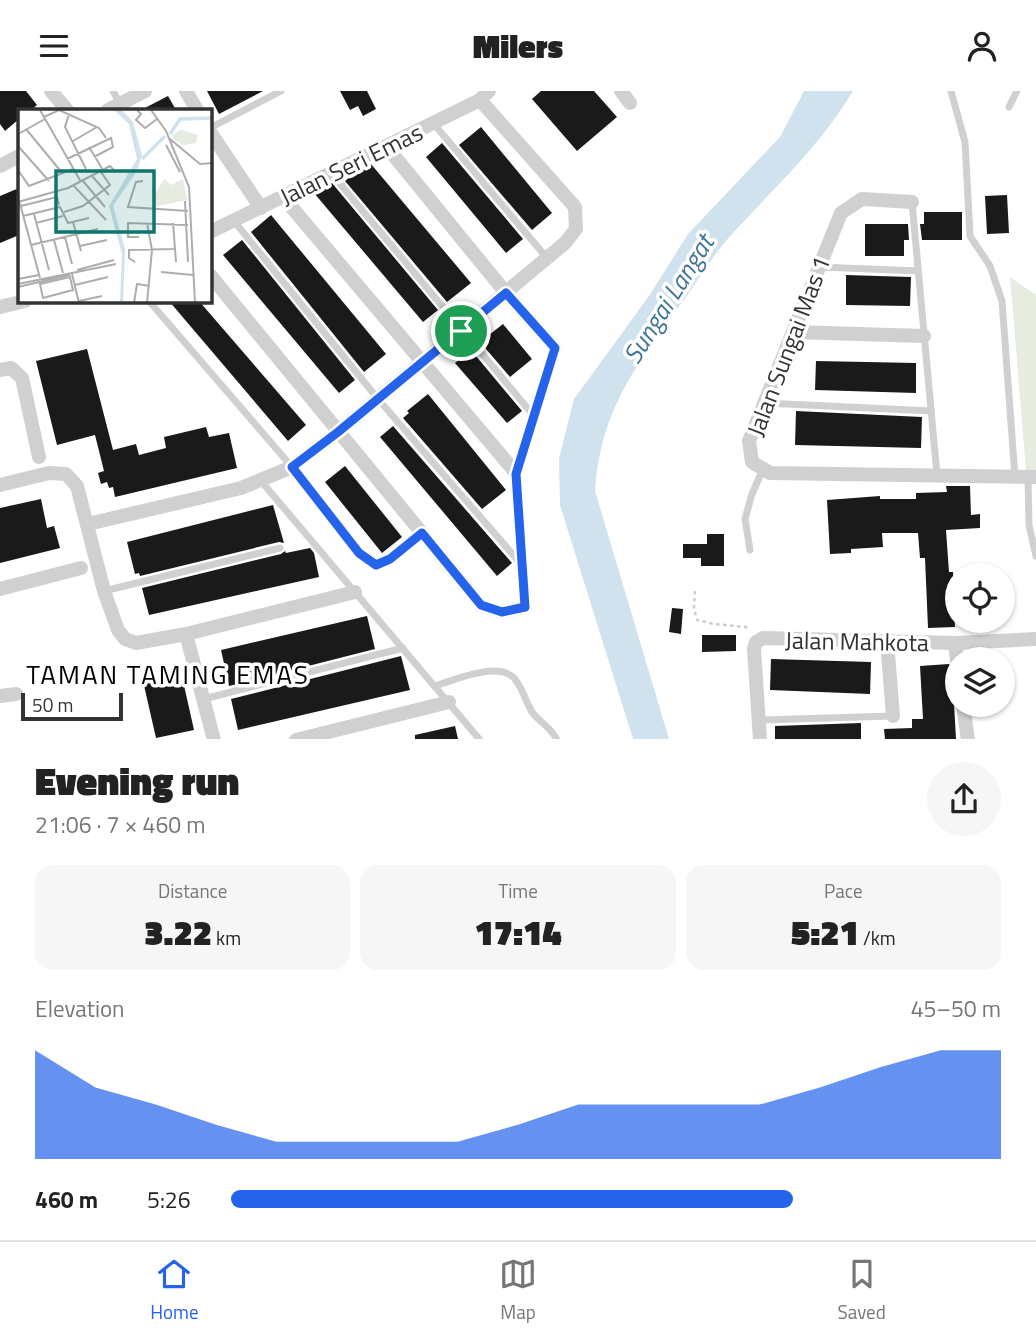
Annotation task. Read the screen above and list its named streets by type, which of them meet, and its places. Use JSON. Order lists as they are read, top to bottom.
{
  "streets": {
    "street": ["Jalan Seri Emas", "Jalan Sungai Mas 1", "Jalan Mahkota"]
  },
  "districts": ["TAMAN TAMING EMAS"],
  "water": ["Sungai Langat"],
  "scale_bar": "50 m",
  "page": {
    "header": "Milers",
    "scale": "50 m",
    "heading": ["Evening run", "21:06 · 7 × 460 m"],
    "stats": [
      ["Distance", "3.22 km"],
      ["Time", "17:14"],
      ["Pace", "5:21 /km"]
    ],
    "chart": ["Elevation", "45–50 m"],
    "list": [
      {
        "name": "460 m",
        "note": "5:26"
      }
    ],
    "tabs": ["Home", "Map", "Saved"]
  }
}
